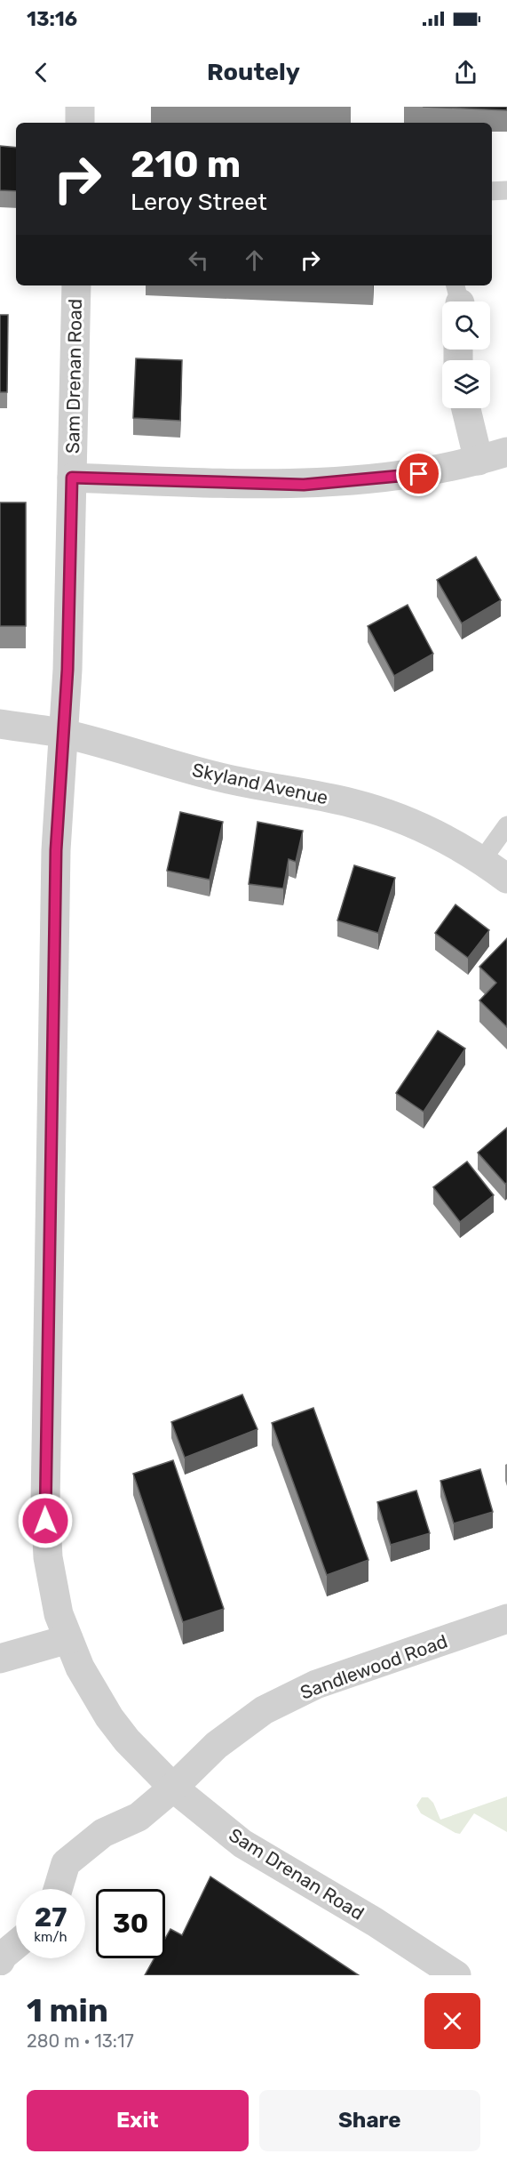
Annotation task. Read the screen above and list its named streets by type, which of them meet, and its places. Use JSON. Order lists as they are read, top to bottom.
{
  "streets": {
    "street": ["Sam Drenan Road", "Skyland Avenue", "Sandlewood Road"]
  },
  "crossings": [
    ["Sam Drenan Road", "Skyland Avenue"],
    ["Sam Drenan Road", "Sandlewood Road"]
  ],
  "page": {
    "status": "13:16",
    "header": "Routely",
    "turn": ["210 m", "Leroy Street"],
    "speed": "27 km/h",
    "limit": "30",
    "heading": ["1 min", "280 m · 13:17"],
    "buttons": ["Exit", "Share"]
  }
}
